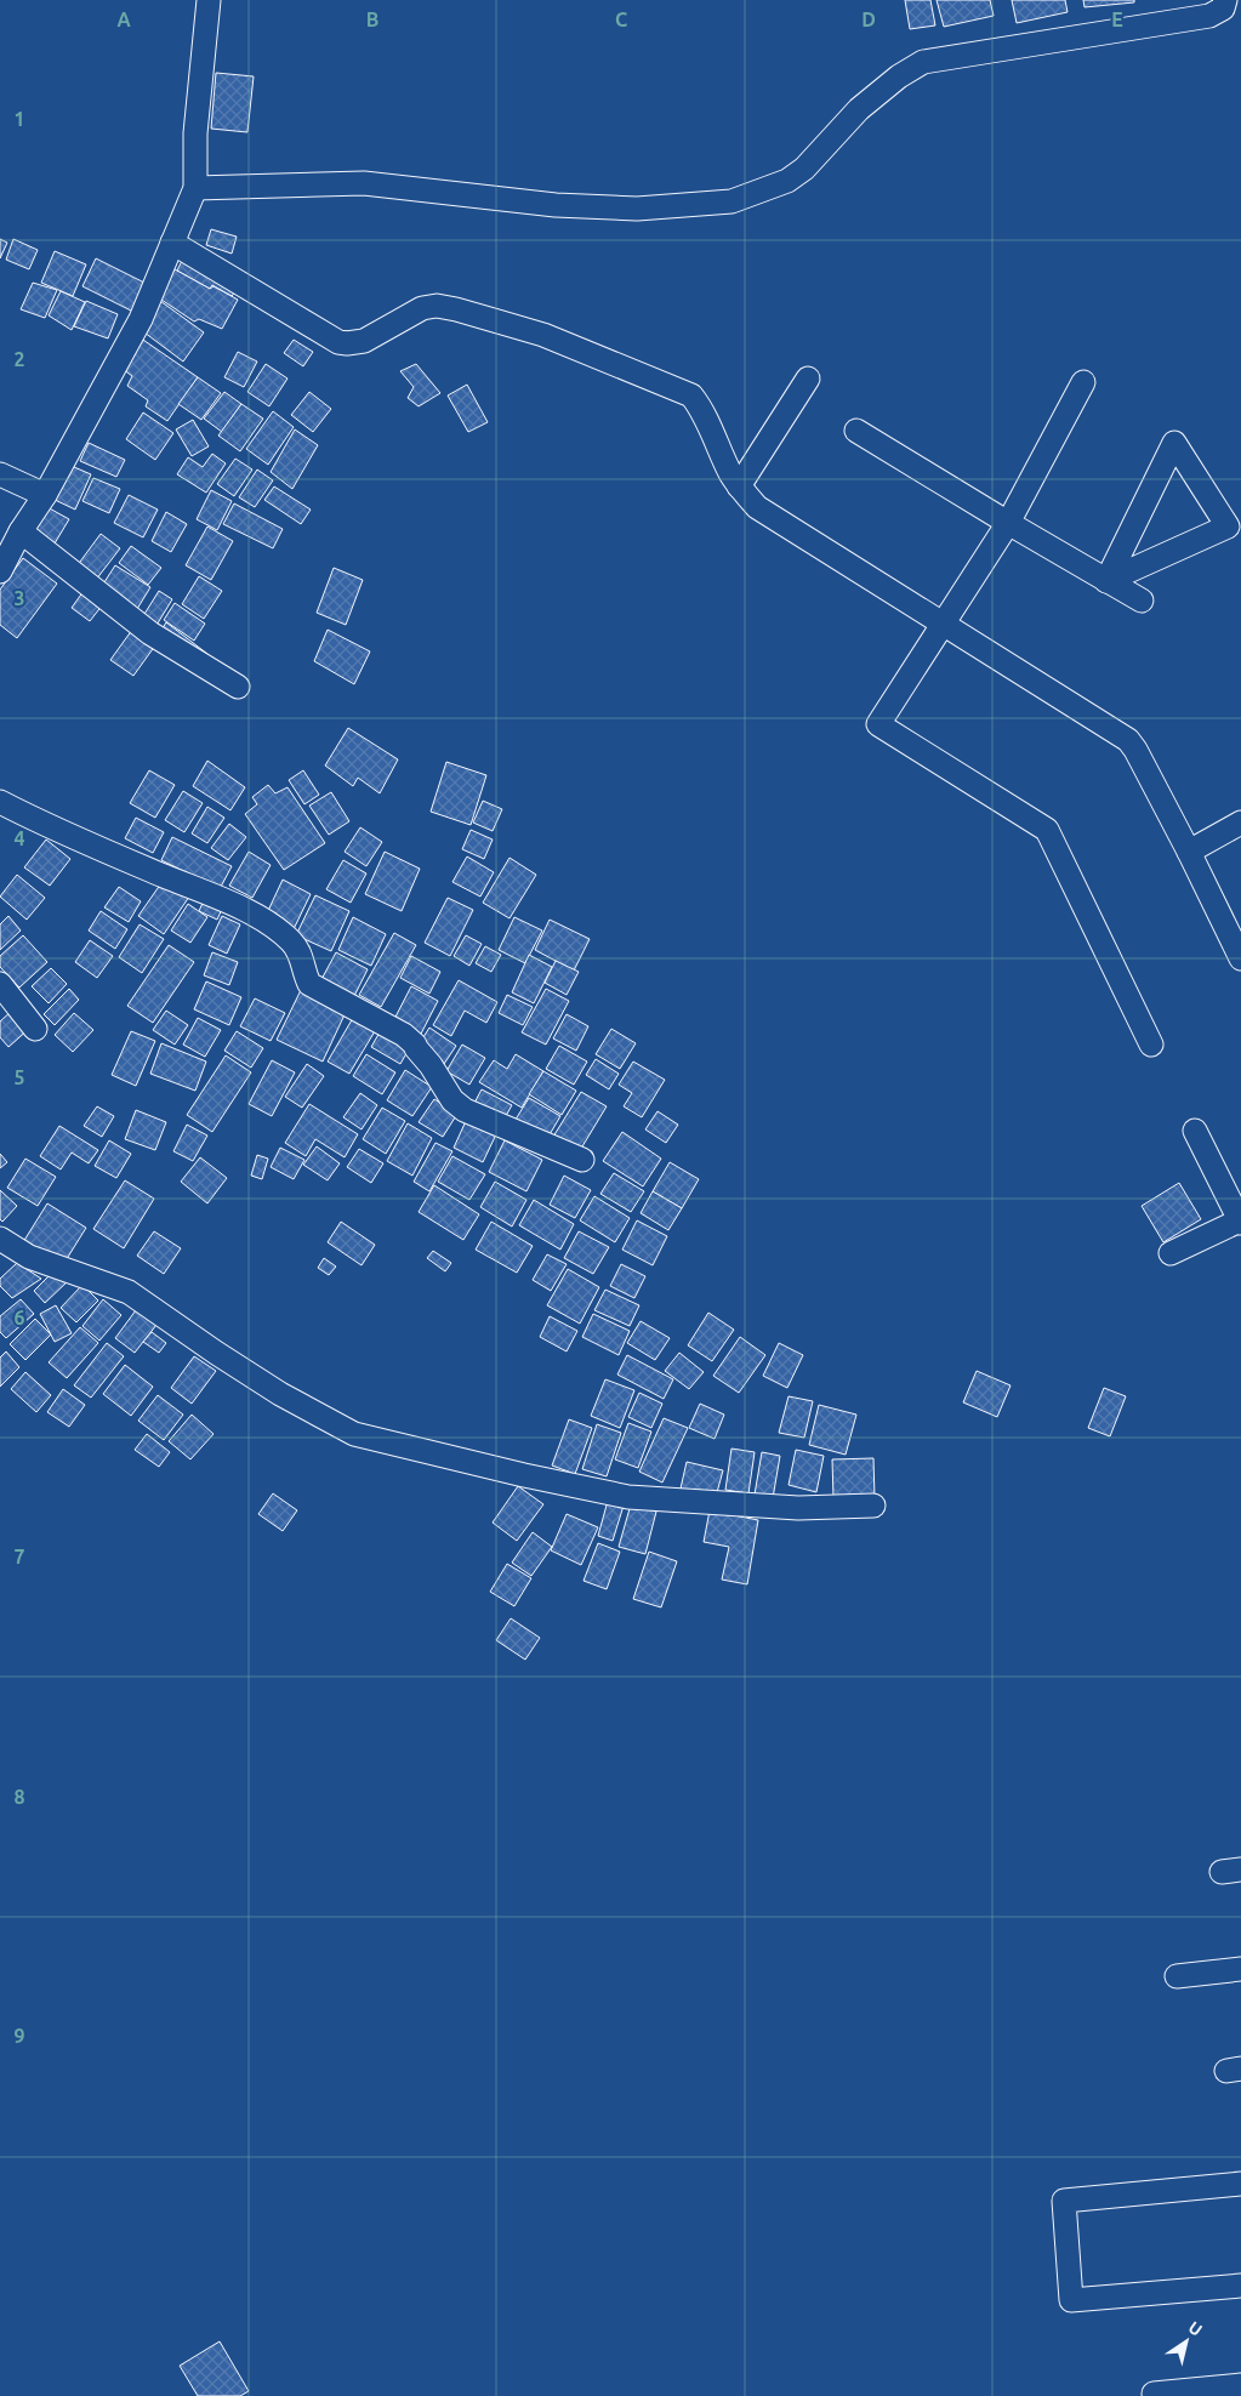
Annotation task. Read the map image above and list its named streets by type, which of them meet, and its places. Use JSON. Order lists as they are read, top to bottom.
{
  "north": "top right",
  "grid": {
    "columns": [
      "A",
      "B",
      "C",
      "D",
      "E"
    ],
    "rows": [
      "1",
      "2",
      "3",
      "4",
      "5",
      "6",
      "7",
      "8",
      "9"
    ]
  }
}
